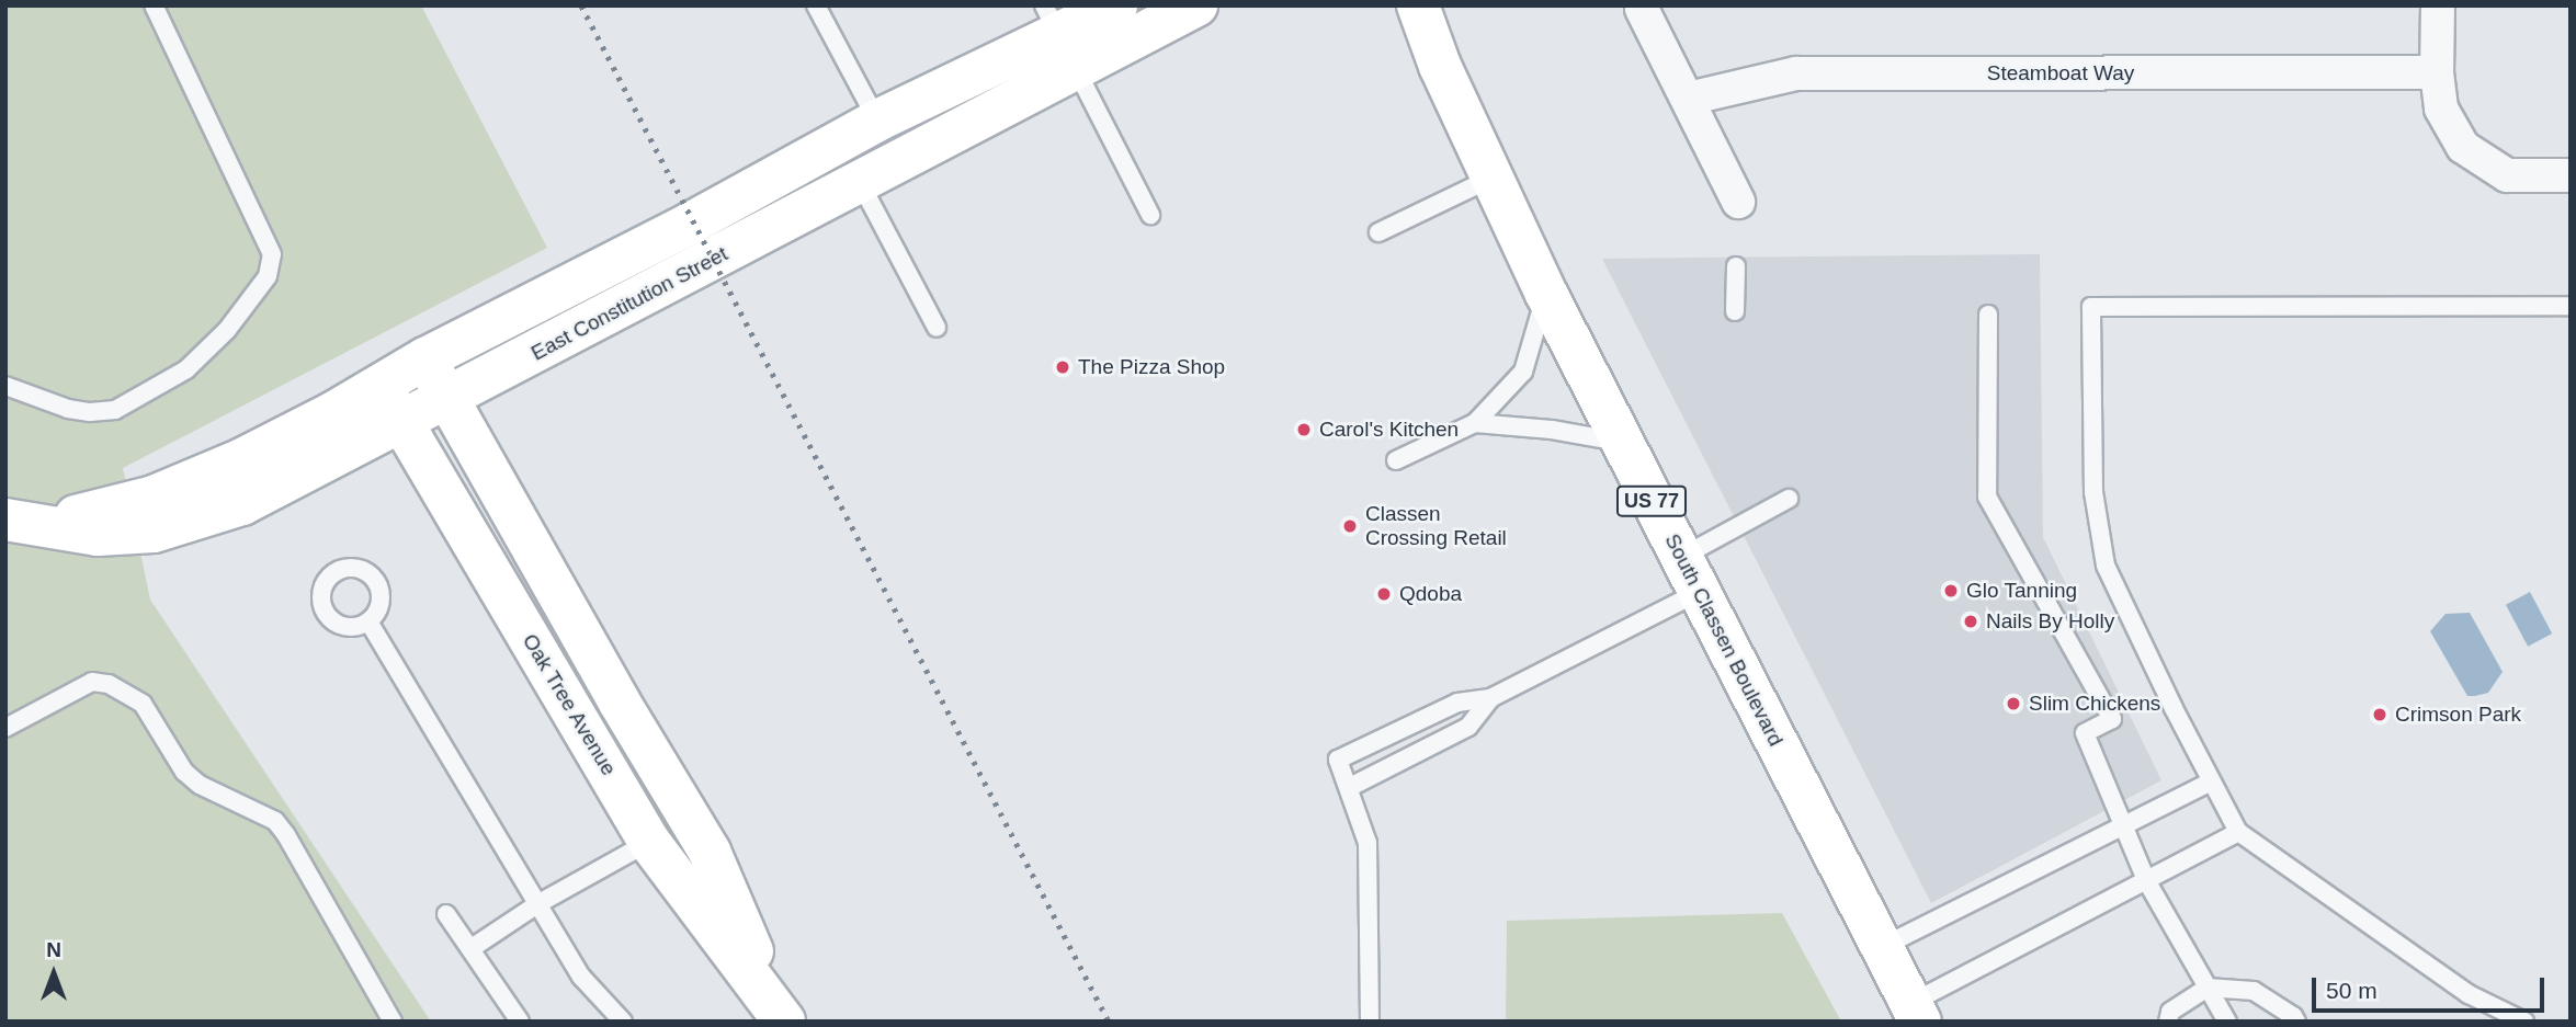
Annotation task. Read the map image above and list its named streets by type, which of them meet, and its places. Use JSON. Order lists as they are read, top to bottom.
{
  "streets": {
    "main road": [
      "East Constitution Street",
      "US 77",
      "South Classen Boulevard",
      "Oak Tree Avenue"
    ],
    "street": ["Steamboat Way"]
  },
  "crossings": [
    ["East Constitution Street", "Oak Tree Avenue"]
  ],
  "places": [
    "The Pizza Shop",
    "Carol's Kitchen",
    "Classen Crossing Retail",
    "Glo Tanning",
    "Qdoba",
    "Nails By Holly",
    "Slim Chickens",
    "Crimson Park"
  ],
  "scale_bar": "50 m",
  "north": "top"
}
